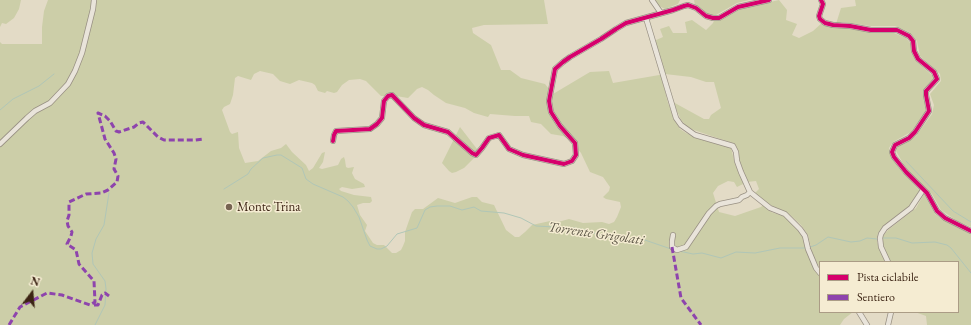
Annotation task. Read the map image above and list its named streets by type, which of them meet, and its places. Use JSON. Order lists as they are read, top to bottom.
{
  "water": ["Torrente Grigolati"],
  "places": ["Monte Trina"],
  "legend": ["Pista ciclabile", "Sentiero"],
  "north": "top"
}
